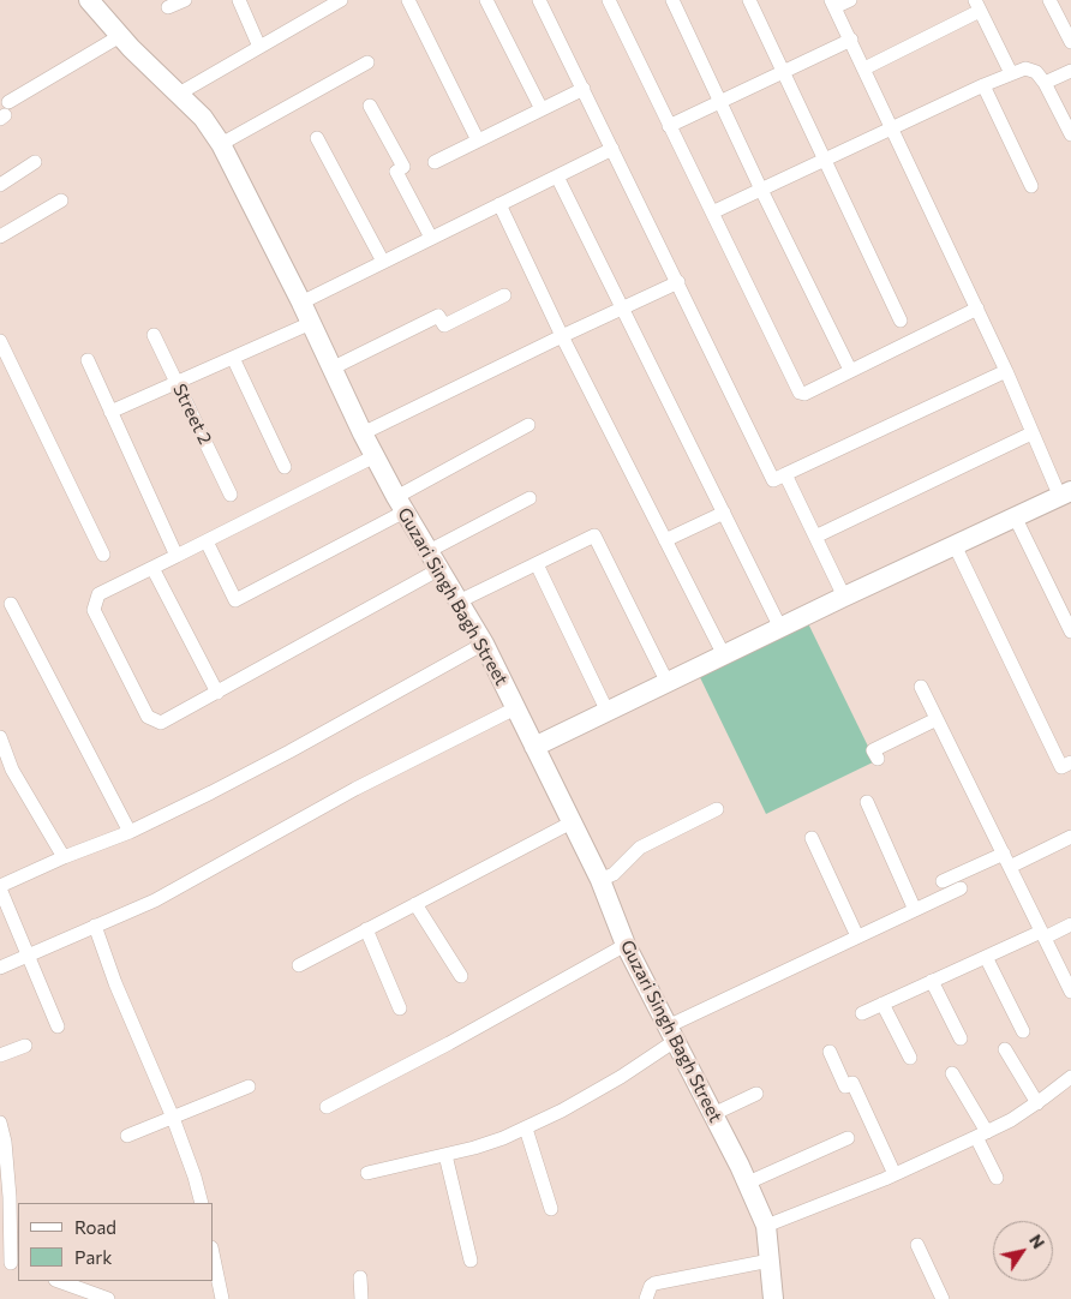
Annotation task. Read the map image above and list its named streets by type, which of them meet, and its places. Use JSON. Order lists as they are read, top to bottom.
{
  "streets": {
    "street": ["Street 2", "Guzari Singh Bagh Street"]
  },
  "legend": ["Road", "Park"],
  "north": "top right"
}
